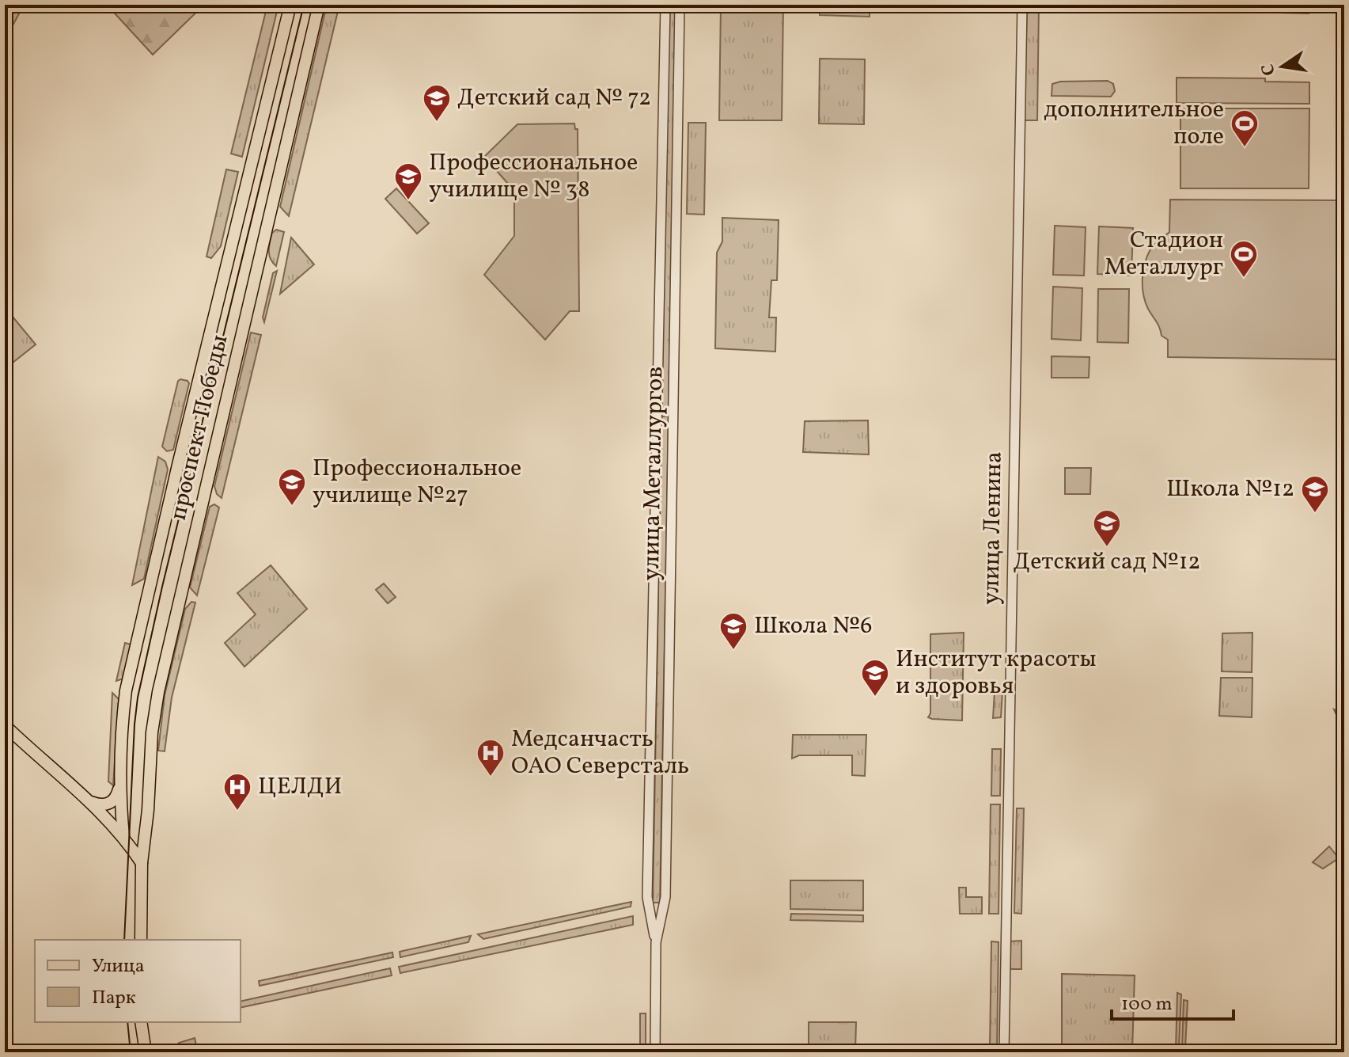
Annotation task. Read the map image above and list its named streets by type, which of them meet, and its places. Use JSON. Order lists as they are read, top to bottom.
{
  "streets": {
    "main road": ["проспект Победы"],
    "street": ["улица Металлургов", "улица Ленина"]
  },
  "places": {
    "school or university": [
      "Детский сад № 72",
      "Профессиональное училище № 38",
      "Профессиональное училище №27",
      "Школа №12",
      "Детский сад №12",
      "Школа №6",
      "Институт красоты и здоровья"
    ],
    "sports": ["дополнительное поле", "Стадион Металлург"],
    "hospital": ["Медсанчасть ОАО Северсталь", "ЦЕЛДИ"]
  },
  "legend": ["Улица", "Парк"],
  "scale_bar": "100 m",
  "north": "left"
}
